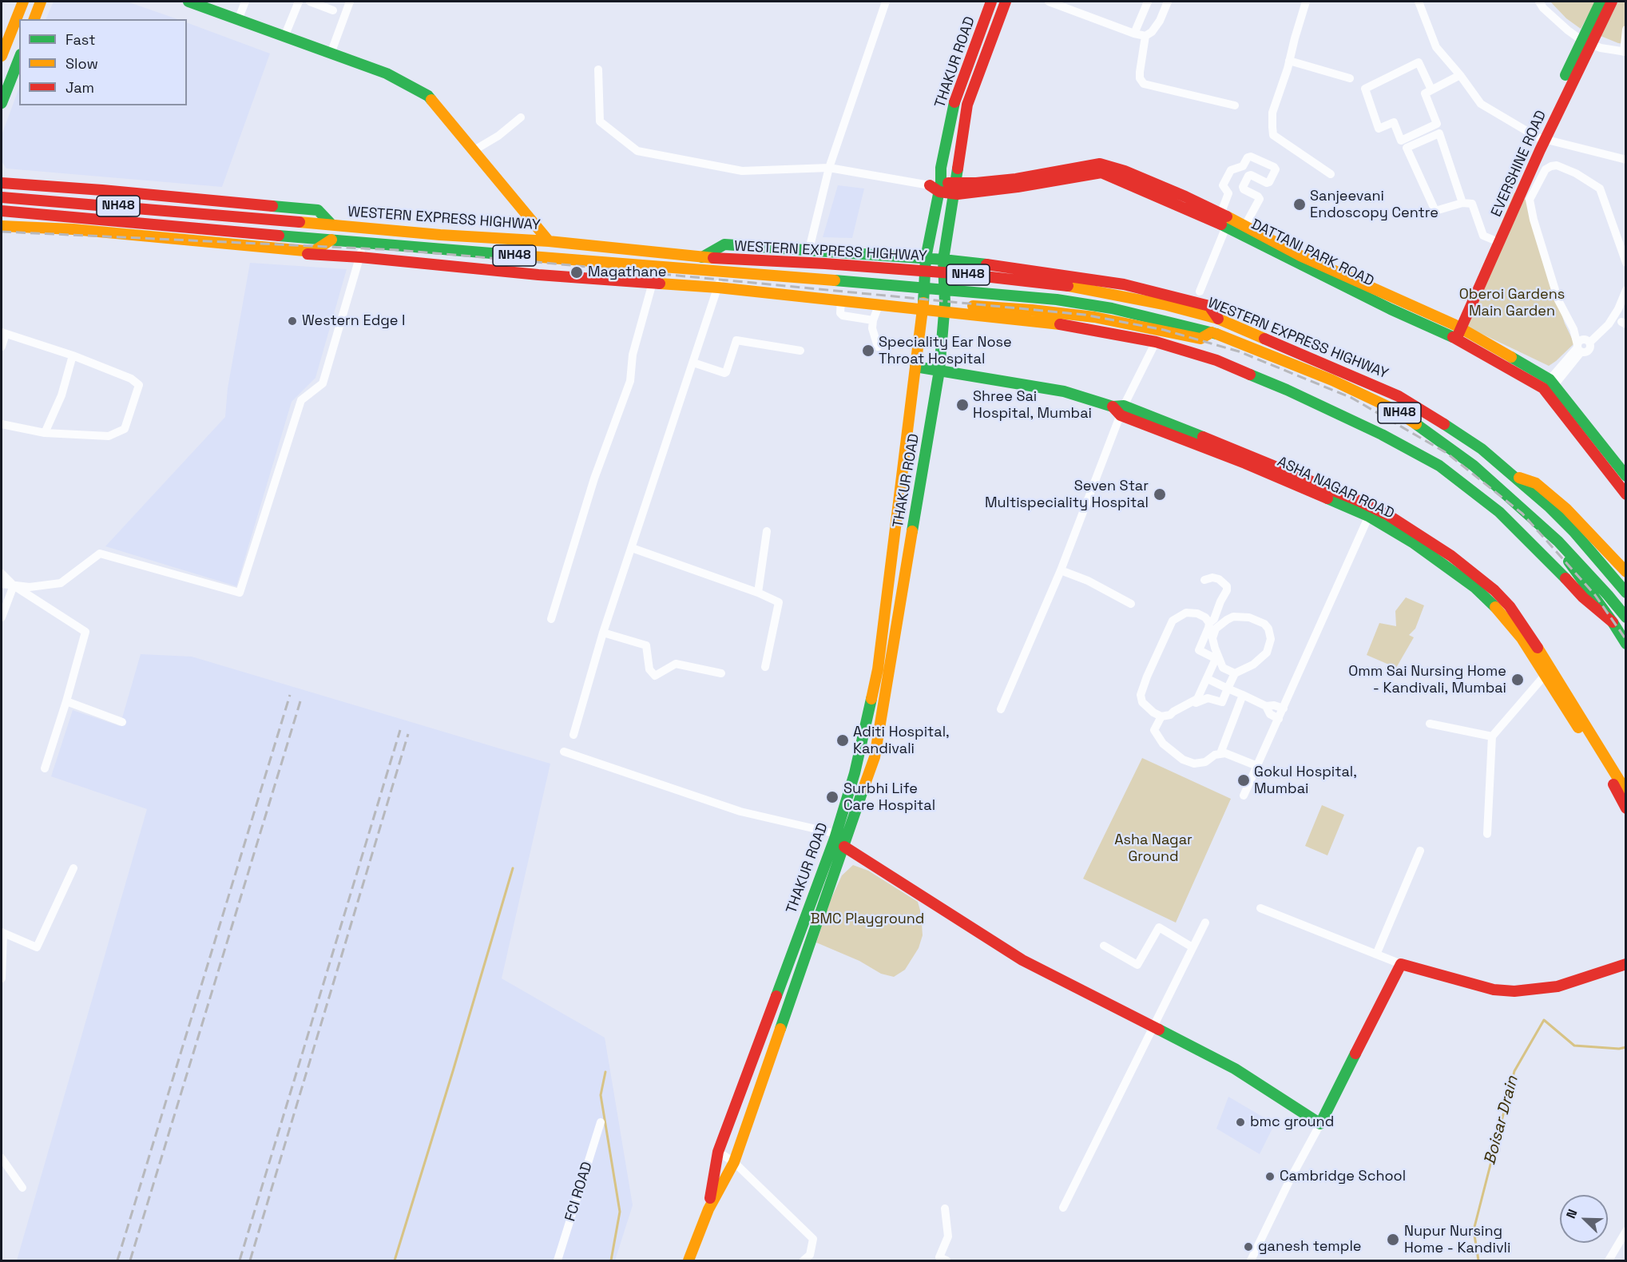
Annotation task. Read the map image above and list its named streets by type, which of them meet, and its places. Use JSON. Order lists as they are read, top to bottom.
{
  "streets": {
    "main road": [
      "THAKUR ROAD",
      "EVERSHINE ROAD",
      "NH48",
      "WESTERN EXPRESS HIGHWAY",
      "DATTANI PARK ROAD",
      "ASHA NAGAR ROAD"
    ],
    "street": ["FCI ROAD"]
  },
  "crossings": [
    ["THAKUR ROAD", "DATTANI PARK ROAD"],
    ["THAKUR ROAD", "ASHA NAGAR ROAD"],
    ["EVERSHINE ROAD", "DATTANI PARK ROAD"]
  ],
  "water": ["Boisar Drain"],
  "parks": ["Oberoi Gardens Main Garden", "Asha Nagar Ground", "BMC Playground"],
  "places": [
    "Sanjeevani Endoscopy Centre",
    "Magathane",
    "Western Edge I",
    "Speciality Ear Nose Throat Hospital",
    "Shree Sai Hospital, Mumbai",
    "Seven Star Multispeciality Hospital",
    "Omm Sai Nursing Home - Kandivali, Mumbai",
    "Aditi Hospital, Kandivali",
    "Gokul Hospital, Mumbai",
    "Surbhi Life Care Hospital",
    "bmc ground",
    "Cambridge School",
    "Nupur Nursing Home - Kandivli",
    "ganesh temple"
  ],
  "legend": ["Fast", "Slow", "Jam"],
  "north": "top left"
}
